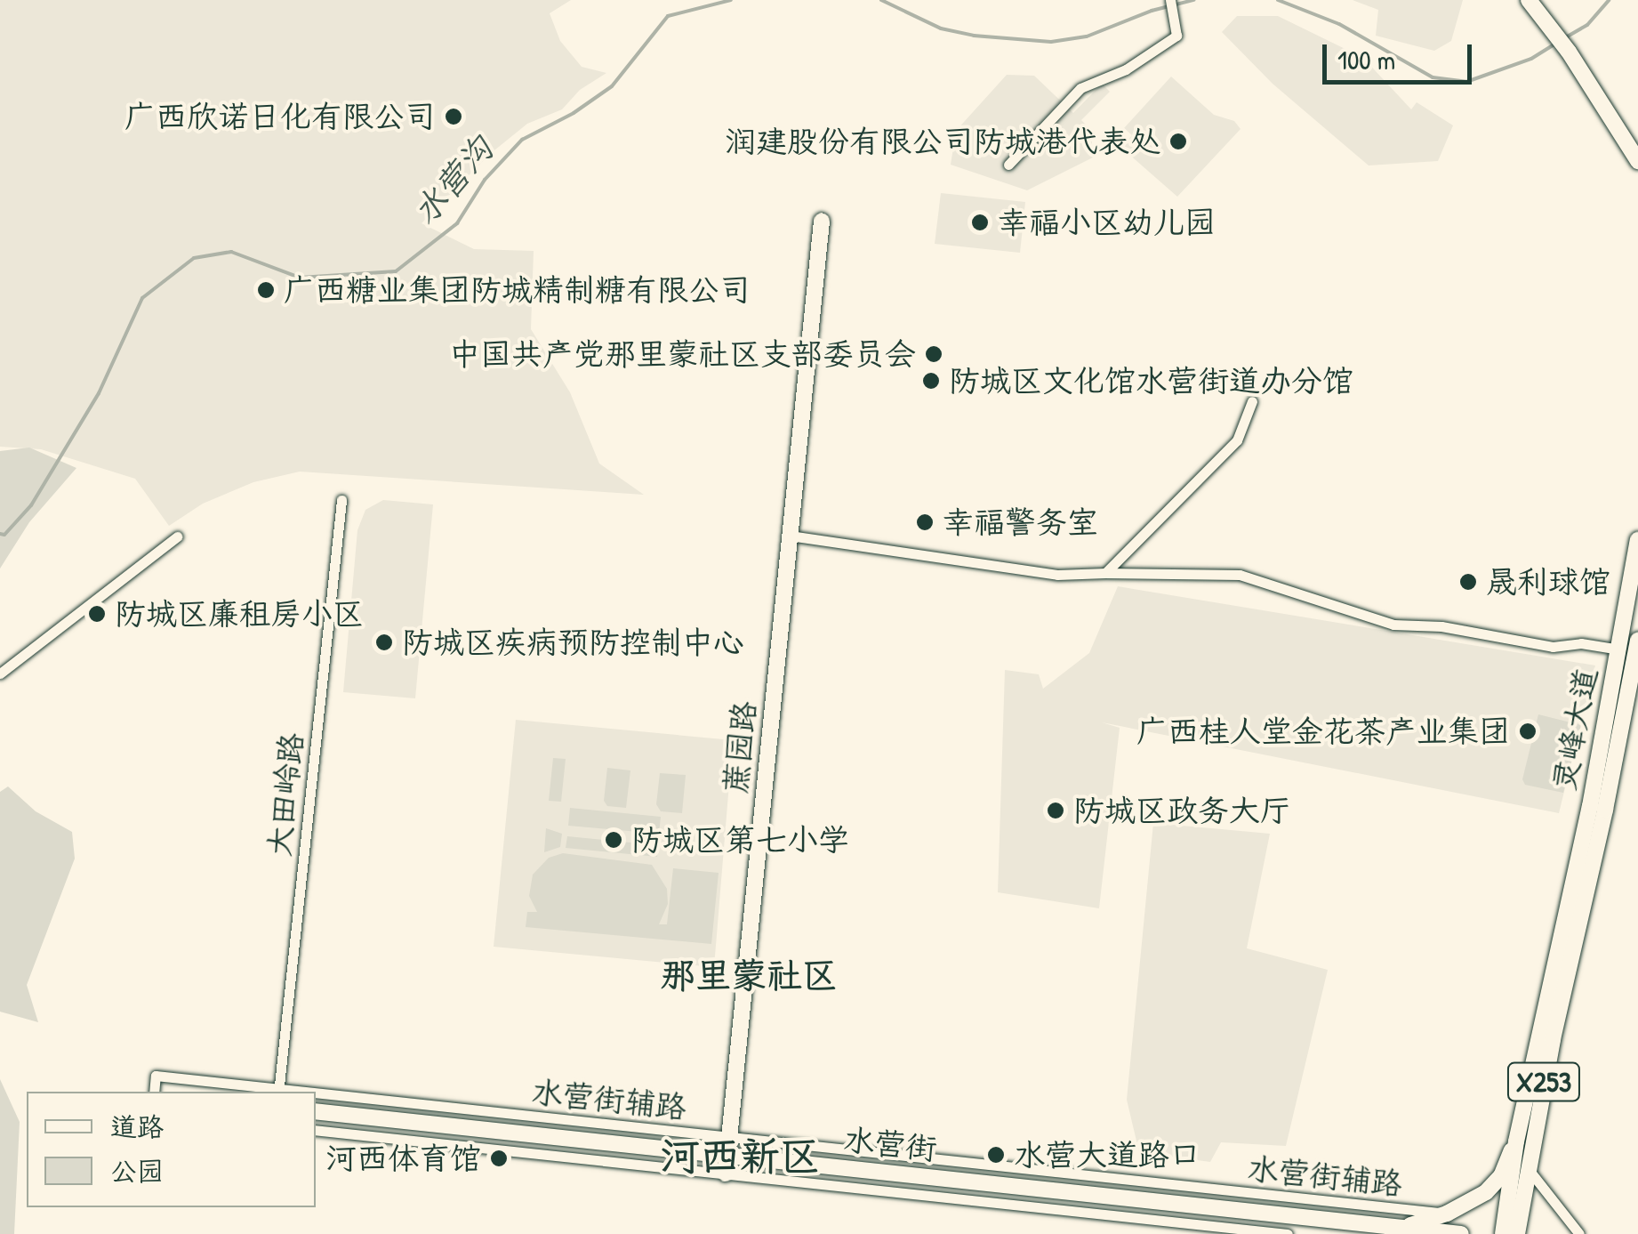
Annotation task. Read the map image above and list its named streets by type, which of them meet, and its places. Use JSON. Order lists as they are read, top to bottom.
{
  "streets": {
    "street": [
      "灵峰大道",
      "蔗园路",
      "大田岭路",
      "X253",
      "水营街辅路",
      "水营街"
    ]
  },
  "crossings": [
    ["灵峰大道", "X253"],
    ["蔗园路", "水营街辅路"],
    ["蔗园路", "水营街"],
    ["大田岭路", "水营街辅路"]
  ],
  "districts": ["那里蒙社区", "河西新区"],
  "water": ["水营沟"],
  "places": [
    "广西欣诺日化有限公司",
    "润建股份有限公司防城港代表处",
    "幸福小区幼儿园",
    "广西糖业集团防城精制糖有限公司",
    "中国共产党那里蒙社区支部委员会",
    "防城区文化馆水营街道办分馆",
    "幸福警务室",
    "晟利球馆",
    "防城区廉租房小区",
    "防城区疾病预防控制中心",
    "广西桂人堂金花茶产业集团",
    "防城区政务大厅",
    "防城区第七小学",
    "水营大道路口",
    "河西体育馆"
  ],
  "legend": ["道路", "公园"],
  "scale_bar": "100 m"
}
